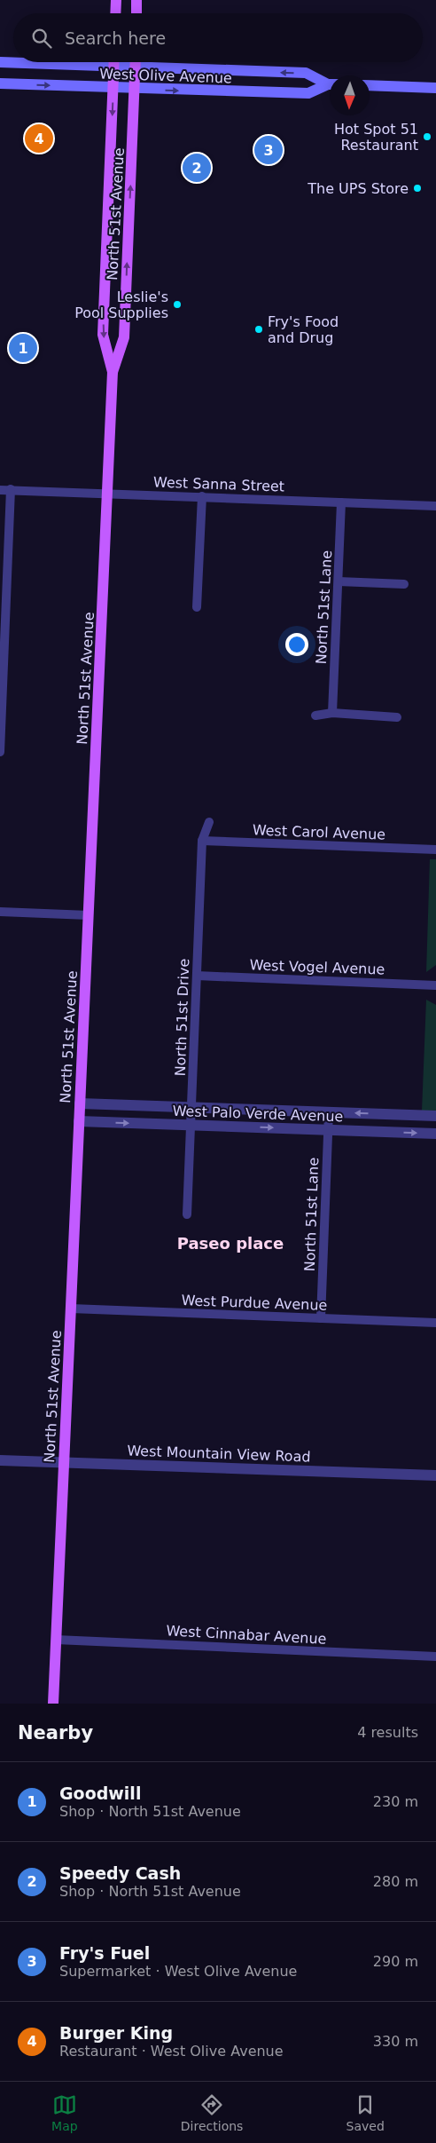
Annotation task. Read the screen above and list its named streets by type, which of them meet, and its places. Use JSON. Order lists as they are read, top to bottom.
{
  "streets": {
    "main road": ["West Olive Avenue", "North 51st Avenue"],
    "street": [
      "West Sanna Street",
      "North 51st Lane",
      "West Carol Avenue",
      "West Vogel Avenue",
      "North 51st Drive",
      "West Palo Verde Avenue",
      "West Purdue Avenue",
      "West Mountain View Road",
      "West Cinnabar Avenue"
    ]
  },
  "crossings": [
    ["West Olive Avenue", "North 51st Avenue"],
    ["North 51st Avenue", "West Sanna Street"],
    ["North 51st Avenue", "West Palo Verde Avenue"],
    ["North 51st Avenue", "West Purdue Avenue"],
    ["North 51st Avenue", "West Mountain View Road"],
    ["North 51st Avenue", "West Cinnabar Avenue"],
    ["West Sanna Street", "North 51st Lane"],
    ["North 51st Lane", "West Palo Verde Avenue"],
    ["North 51st Lane", "West Purdue Avenue"],
    ["West Carol Avenue", "North 51st Drive"],
    ["West Vogel Avenue", "North 51st Drive"],
    ["North 51st Drive", "West Palo Verde Avenue"]
  ],
  "districts": ["Paseo place"],
  "places": [
    "Hot Spot 51 Restaurant",
    "The UPS Store",
    "Leslie's Pool Supplies",
    "Fry's Food and Drug"
  ],
  "north": "bottom",
  "page": {
    "search": "Search here",
    "pins": [
      "4",
      "3",
      "2",
      "1"
    ],
    "heading": ["Nearby", "4 results"],
    "list": [
      {
        "mark": "1",
        "name": "Goodwill",
        "note": "Shop · North 51st Avenue",
        "value": "230 m"
      },
      {
        "mark": "2",
        "name": "Speedy Cash",
        "note": "Shop · North 51st Avenue",
        "value": "280 m"
      },
      {
        "mark": "3",
        "name": "Fry's Fuel",
        "note": "Supermarket · West Olive Avenue",
        "value": "290 m"
      },
      {
        "mark": "4",
        "name": "Burger King",
        "note": "Restaurant · West Olive Avenue",
        "value": "330 m"
      }
    ],
    "nav": ["Map", "Directions", "Saved"]
  }
}
